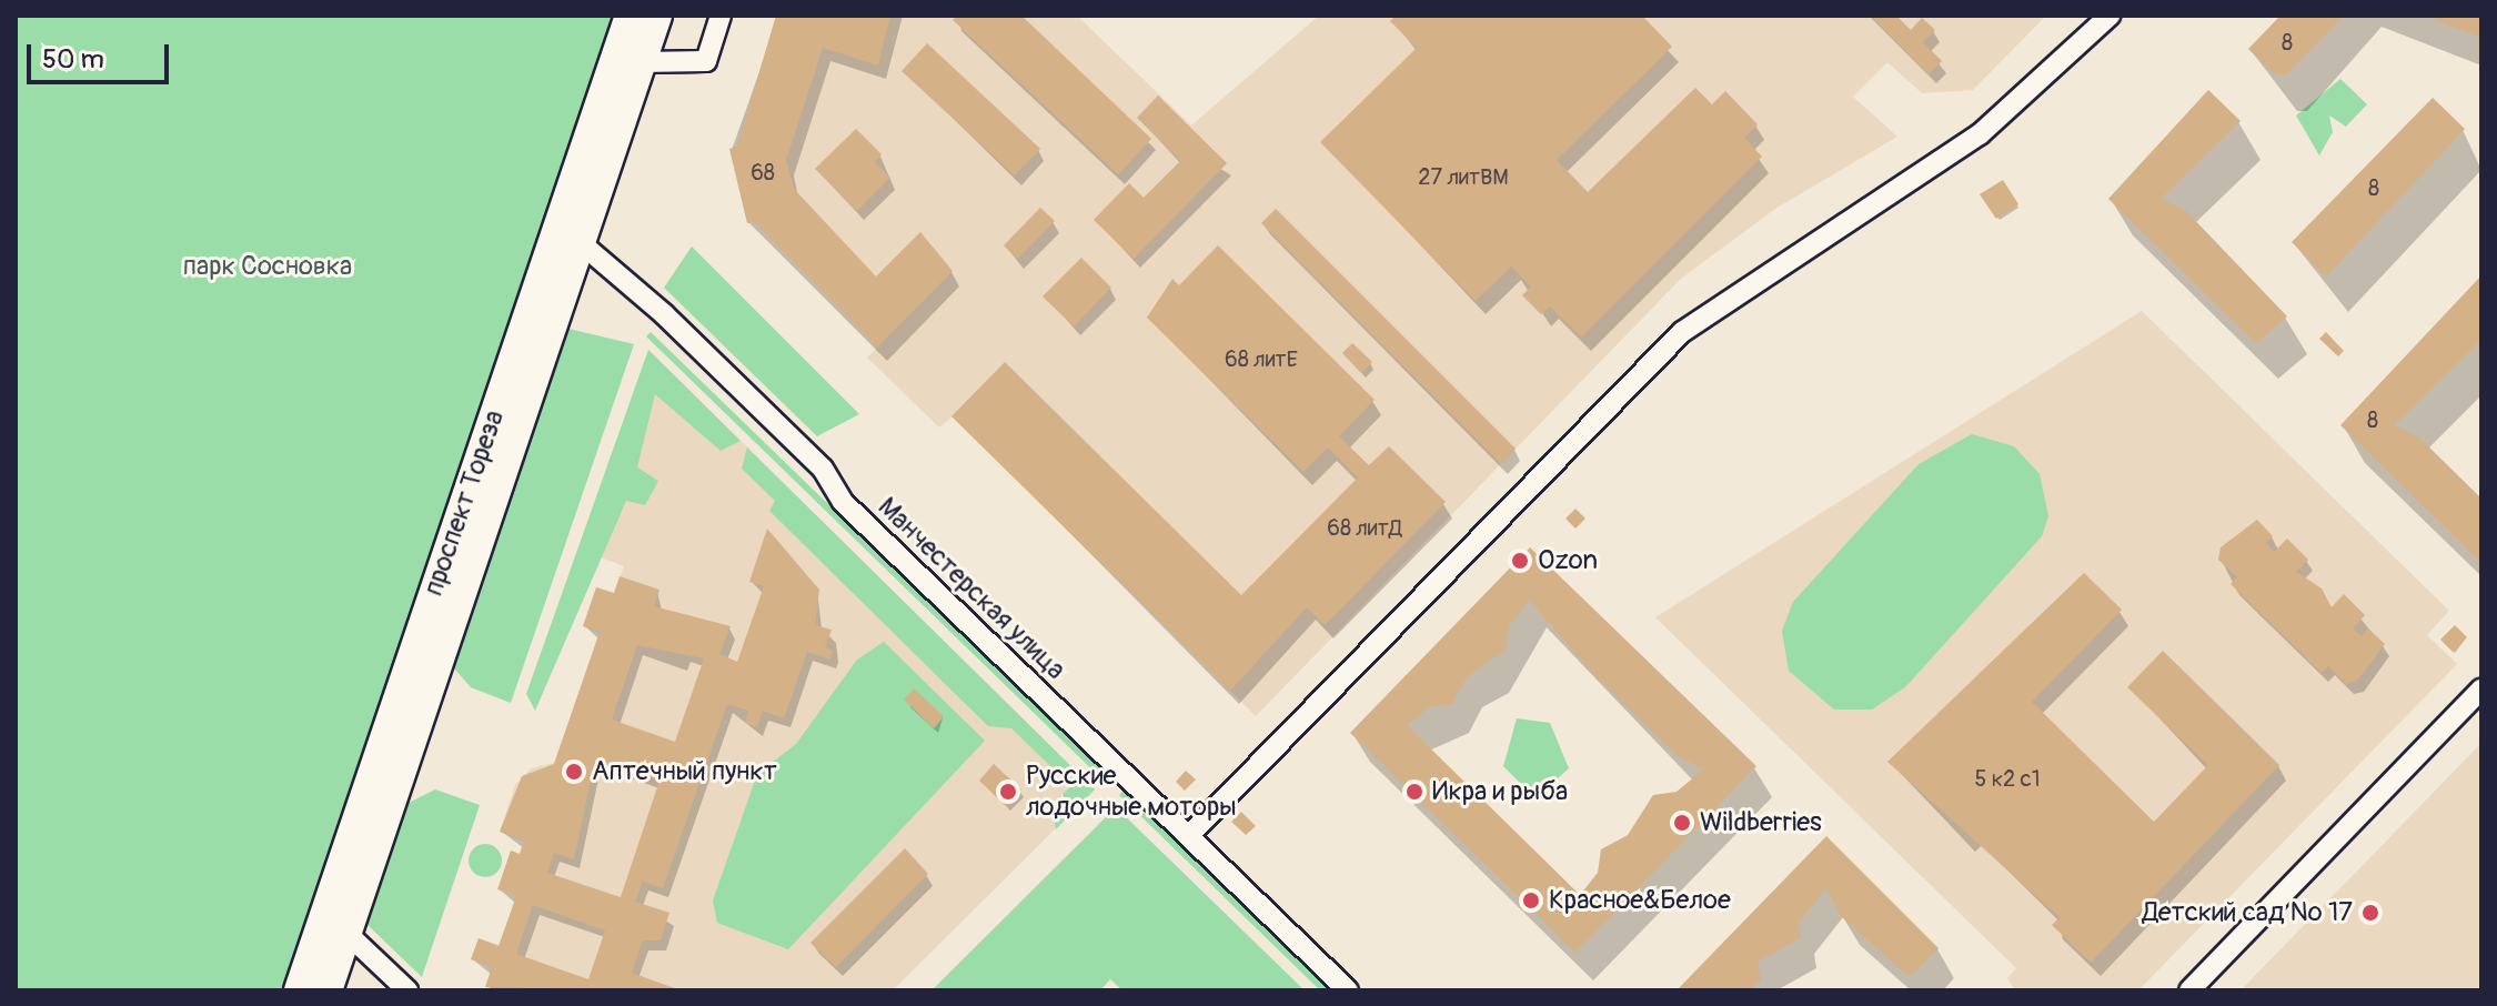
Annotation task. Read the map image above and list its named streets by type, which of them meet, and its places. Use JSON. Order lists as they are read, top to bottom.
{
  "streets": {
    "main road": ["проспект Тореза"],
    "street": ["Манчестерская улица"]
  },
  "crossings": [
    ["проспект Тореза", "Манчестерская улица"]
  ],
  "parks": ["парк Сосновка"],
  "places": [
    "Ozon",
    "Аптечный пункт",
    "Русские лодочные моторы",
    "Икра и рыба",
    "Wildberries",
    "Красное&Белое",
    "Детский сад № 17"
  ],
  "house_numbers": [
    "8",
    "68",
    "27 литВМ",
    "8",
    "68 литЕ",
    "8",
    "68 литД",
    "5 к2 с1"
  ],
  "scale_bar": "50 m"
}
